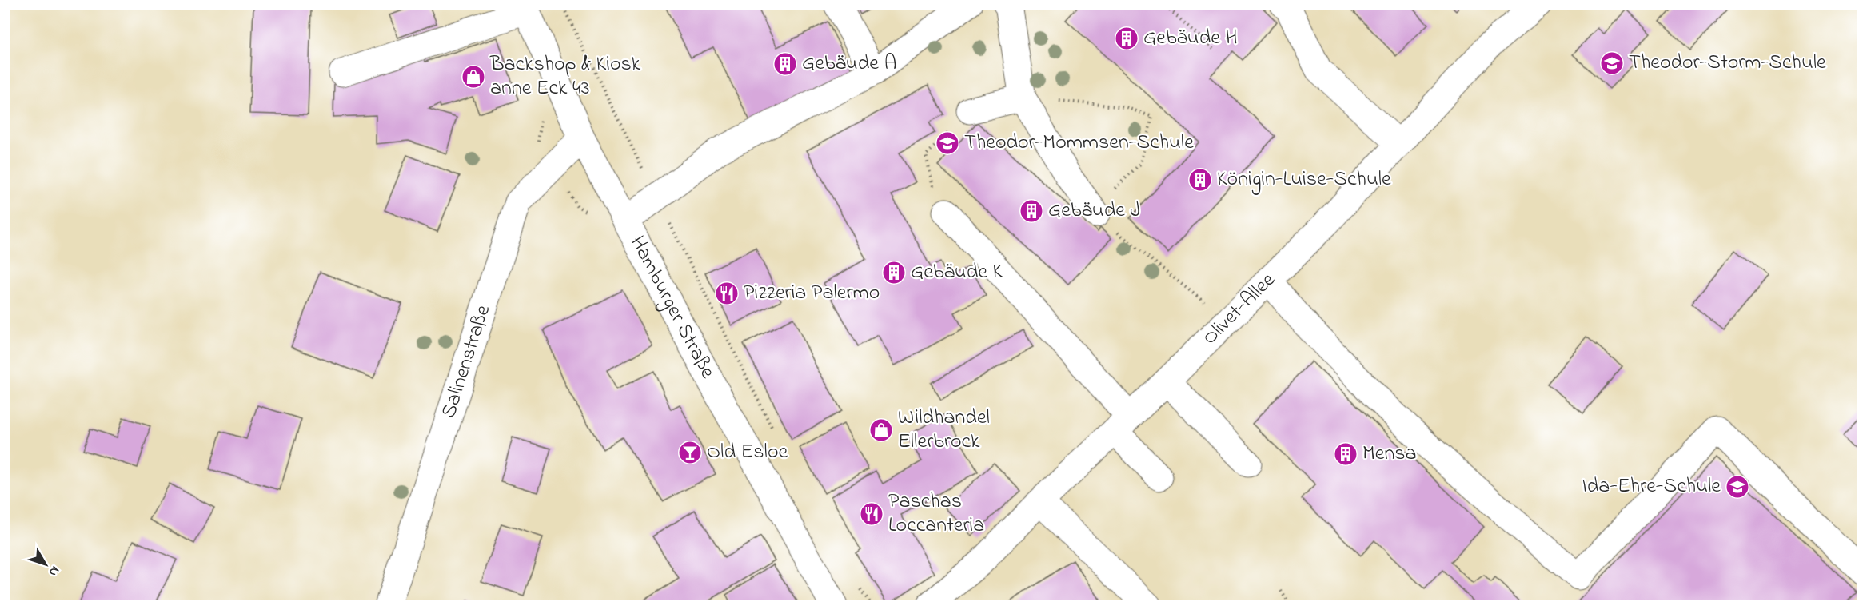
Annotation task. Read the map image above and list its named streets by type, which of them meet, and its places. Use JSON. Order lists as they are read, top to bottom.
{
  "streets": {
    "street": ["Hamburger Straße", "Olivet-Allee", "Salinenstraße"]
  },
  "crossings": [
    ["Hamburger Straße", "Salinenstraße"]
  ],
  "places": {
    "building": [
      "Gebäude H",
      "Gebäude A",
      "Königin-Luise-Schule",
      "Gebäude J",
      "Gebäude K",
      "Mensa"
    ],
    "school or university": ["Theodor-Storm-Schule", "Theodor-Mommsen-Schule", "Ida-Ehre-Schule"],
    "shop": ["Backshop & Kiosk anne Eck 43", "Wildhandel Ellerbrock"],
    "restaurant": ["Pizzeria Palermo", "Paschas Loccanteria"],
    "bar": ["Old Esloe"]
  },
  "north": "bottom right"
}
